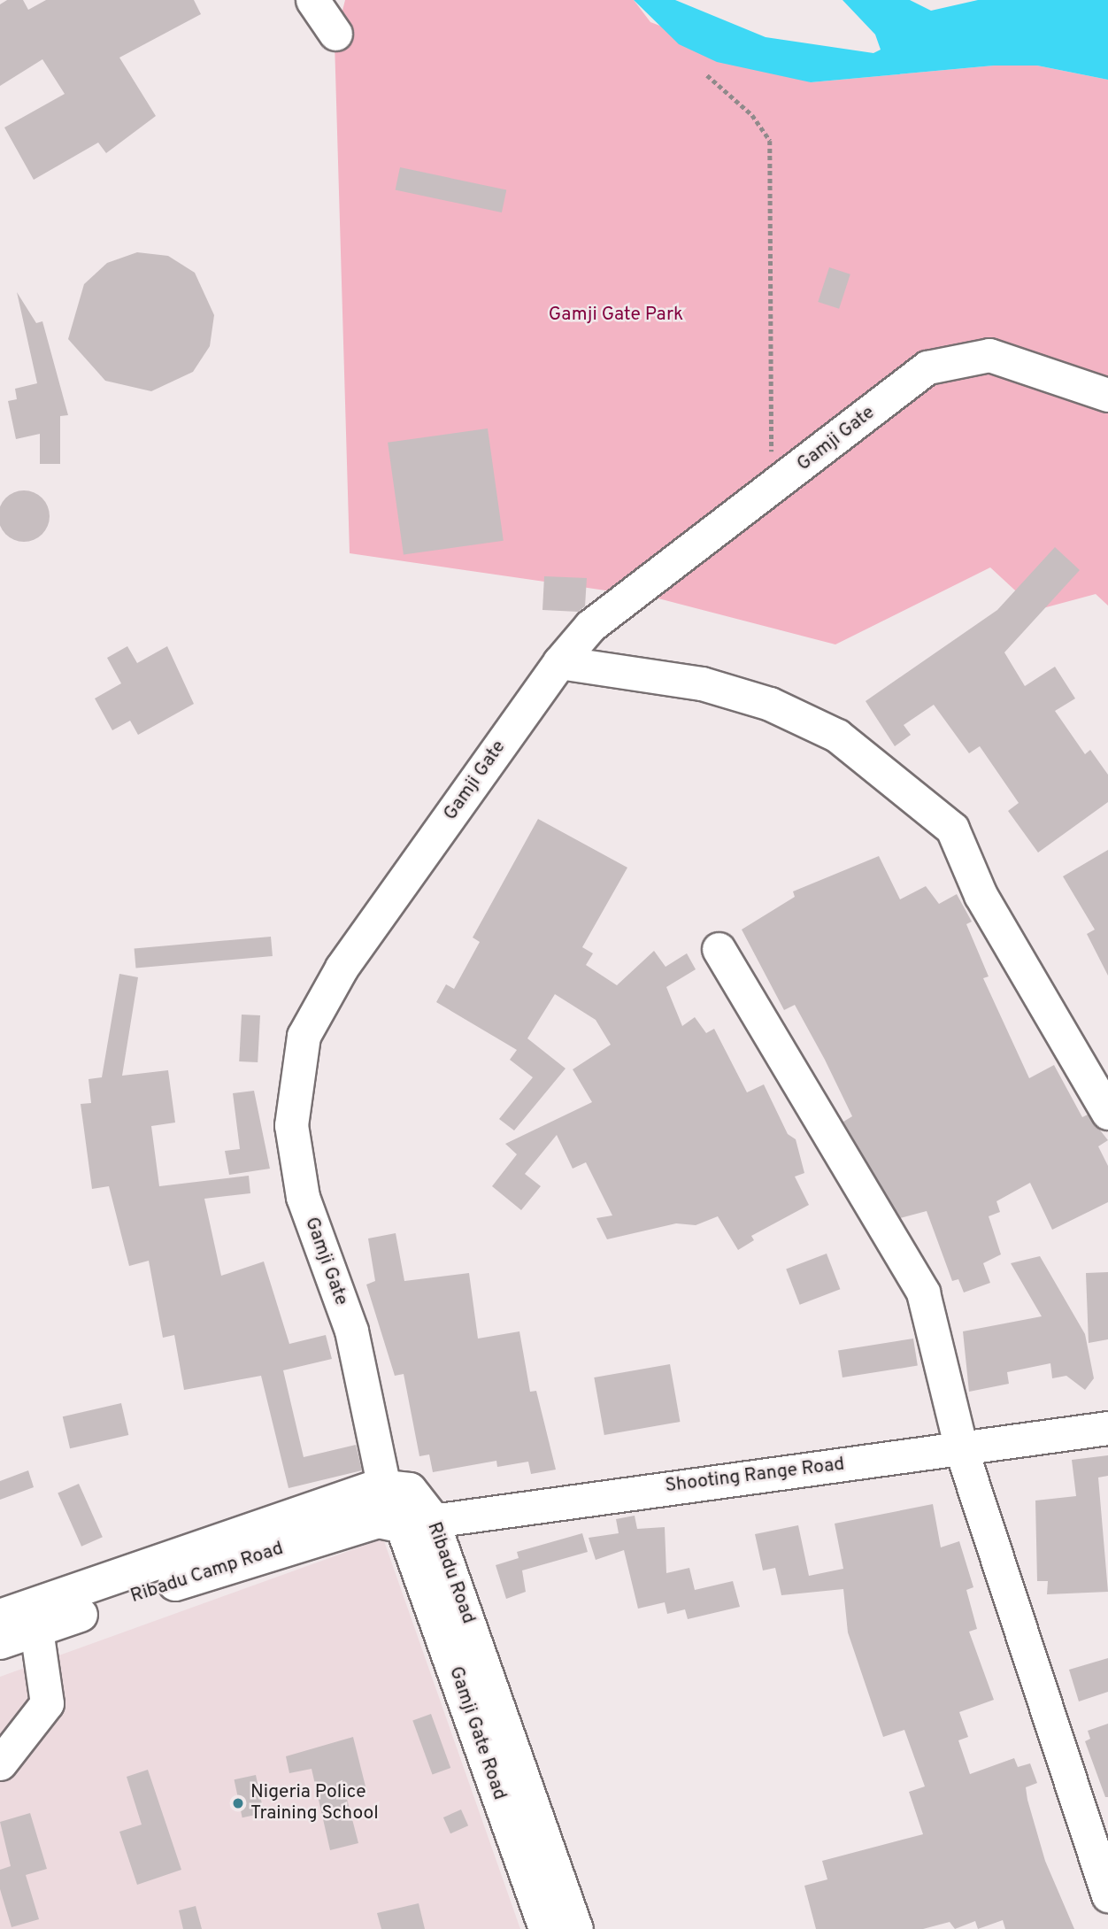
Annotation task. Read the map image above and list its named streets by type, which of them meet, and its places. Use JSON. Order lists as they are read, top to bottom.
{
  "streets": {
    "main road": ["Ribadu Camp Road", "Ribadu Road", "Gamji Gate Road"],
    "street": ["Gamji Gate", "Shooting Range Road"]
  },
  "crossings": [
    ["Gamji Gate", "Ribadu Road"],
    ["Shooting Range Road", "Ribadu Camp Road"],
    ["Shooting Range Road", "Ribadu Road"],
    ["Shooting Range Road", "Gamji Gate Road"],
    ["Ribadu Camp Road", "Ribadu Road"],
    ["Ribadu Camp Road", "Gamji Gate Road"],
    ["Ribadu Road", "Gamji Gate Road"]
  ],
  "parks": ["Gamji Gate Park"],
  "places": ["Nigeria Police Training School"]
}
